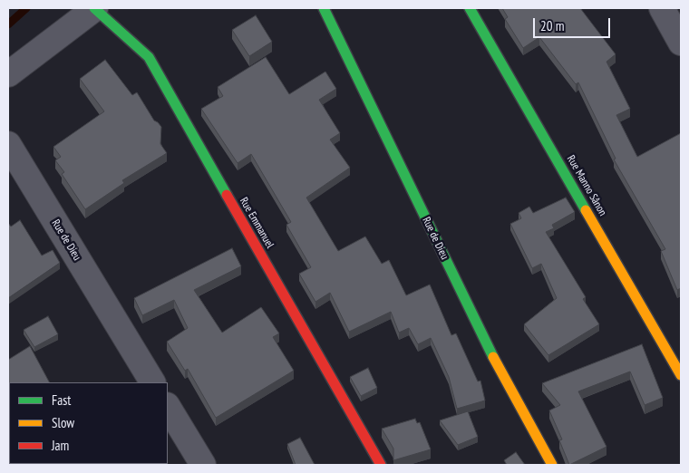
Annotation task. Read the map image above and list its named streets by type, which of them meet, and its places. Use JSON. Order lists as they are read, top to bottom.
{
  "streets": {
    "street": ["Rue Manno Sânon", "Rue Emmanuel", "Rue de Dieu"]
  },
  "legend": ["Fast", "Slow", "Jam"],
  "scale_bar": "20 m"
}
